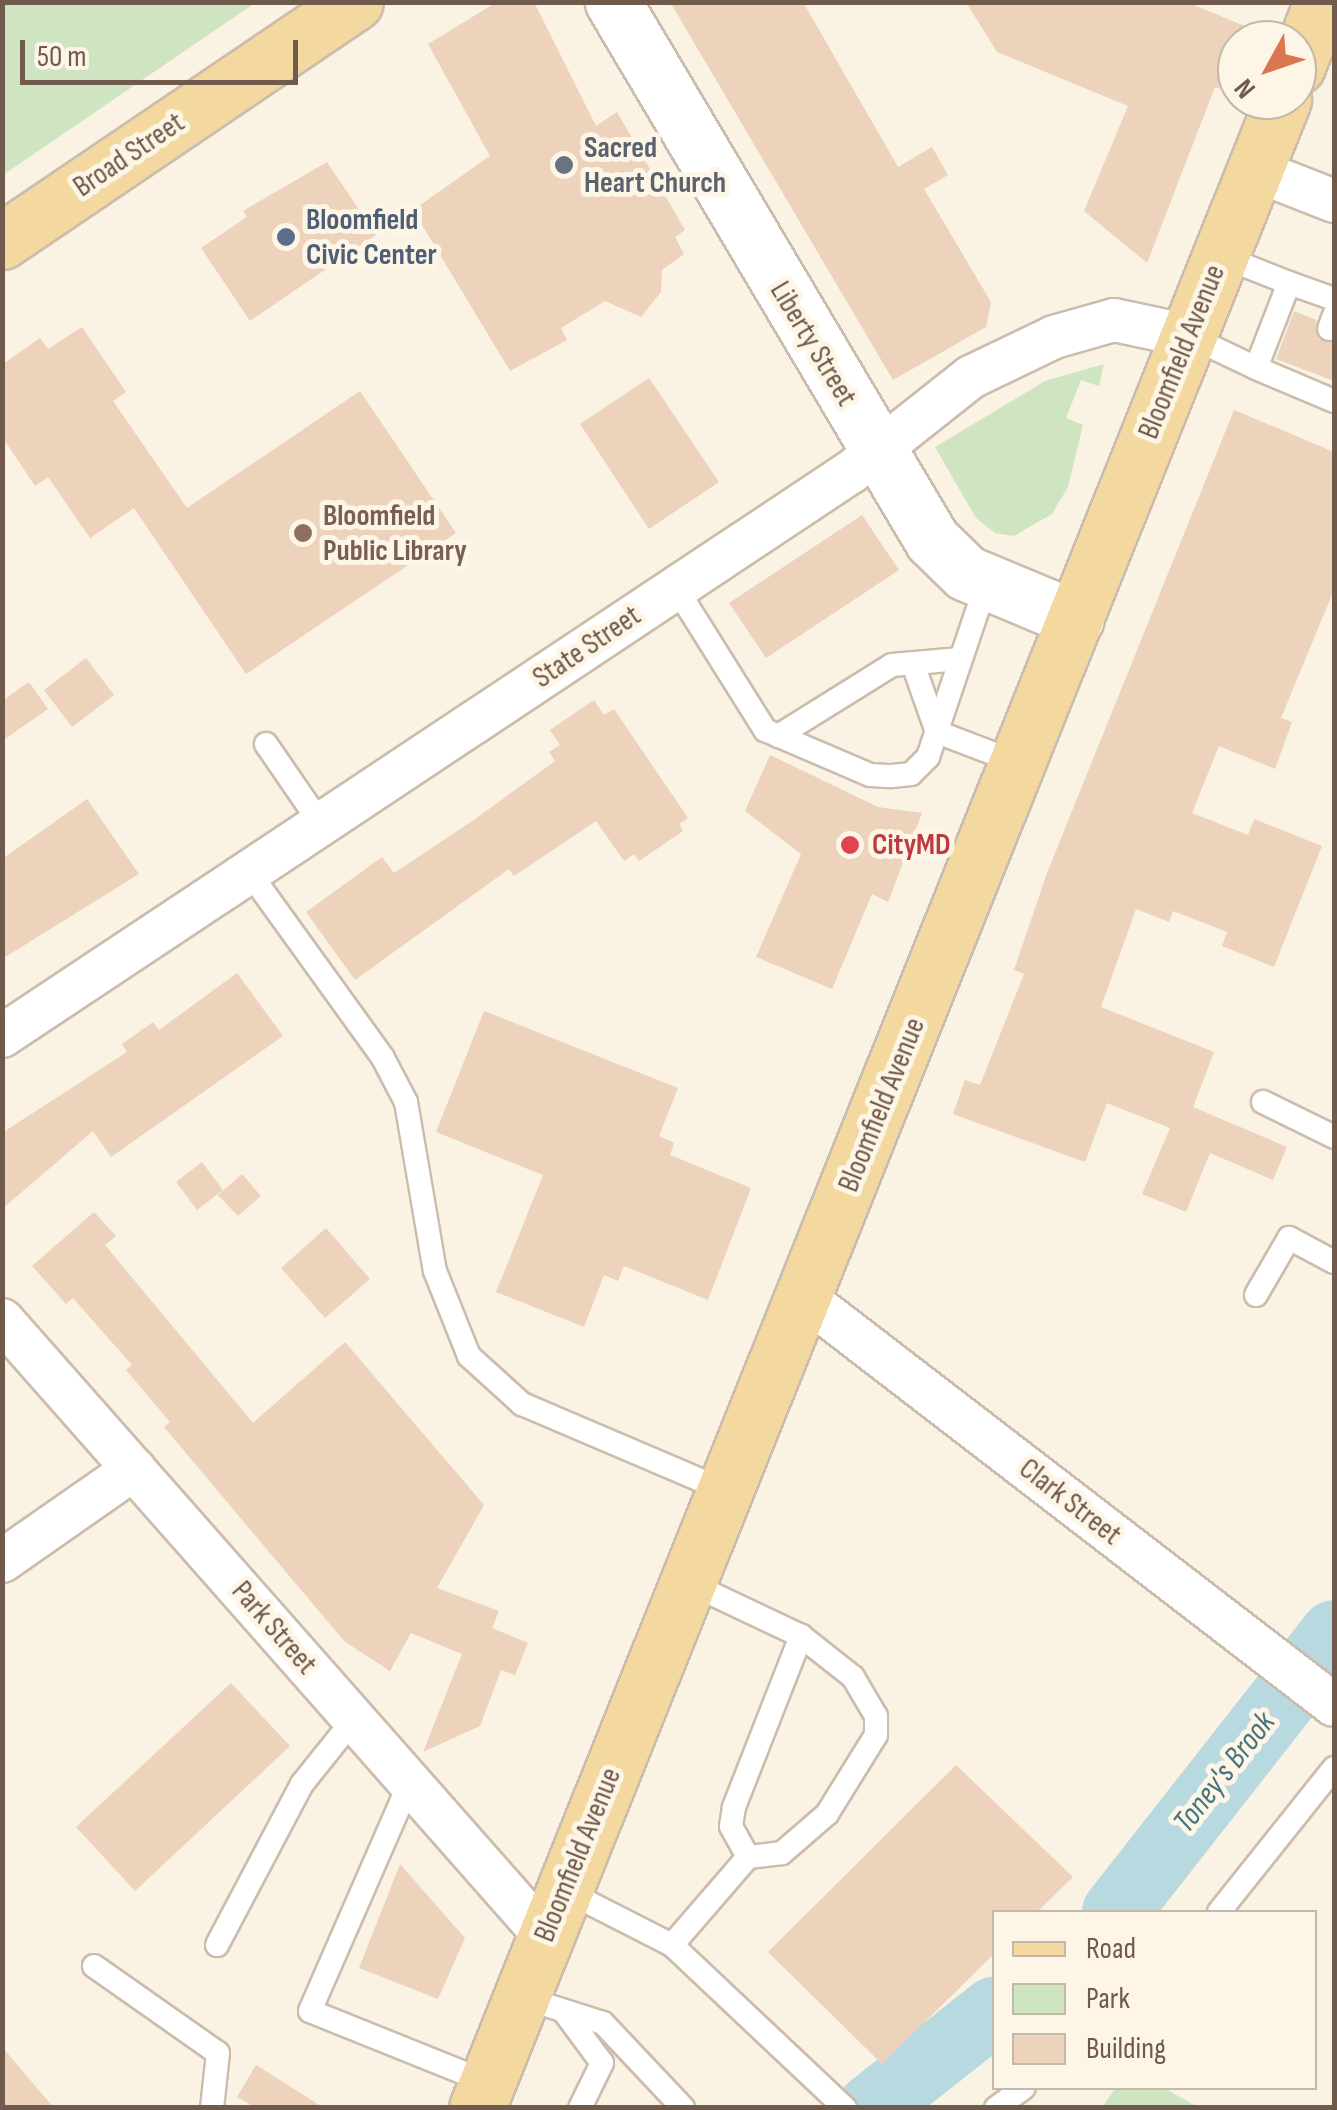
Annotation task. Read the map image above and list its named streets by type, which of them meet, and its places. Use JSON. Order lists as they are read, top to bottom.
{
  "streets": {
    "main road": ["Broad Street", "Bloomfield Avenue"],
    "street": [
      "Liberty Street",
      "State Street",
      "Clark Street",
      "Park Street"
    ]
  },
  "crossings": [
    ["Liberty Street", "Bloomfield Avenue"],
    ["Liberty Street", "State Street"],
    ["Bloomfield Avenue", "State Street"],
    ["Bloomfield Avenue", "Clark Street"],
    ["Bloomfield Avenue", "Park Street"]
  ],
  "water": ["Toney's Brook"],
  "places": [
    "Sacred Heart Church",
    "Bloomfield Civic Center",
    "Bloomfield Public Library",
    "CityMD"
  ],
  "legend": ["Road", "Park", "Building"],
  "scale_bar": "50 m",
  "north": "bottom left"
}
